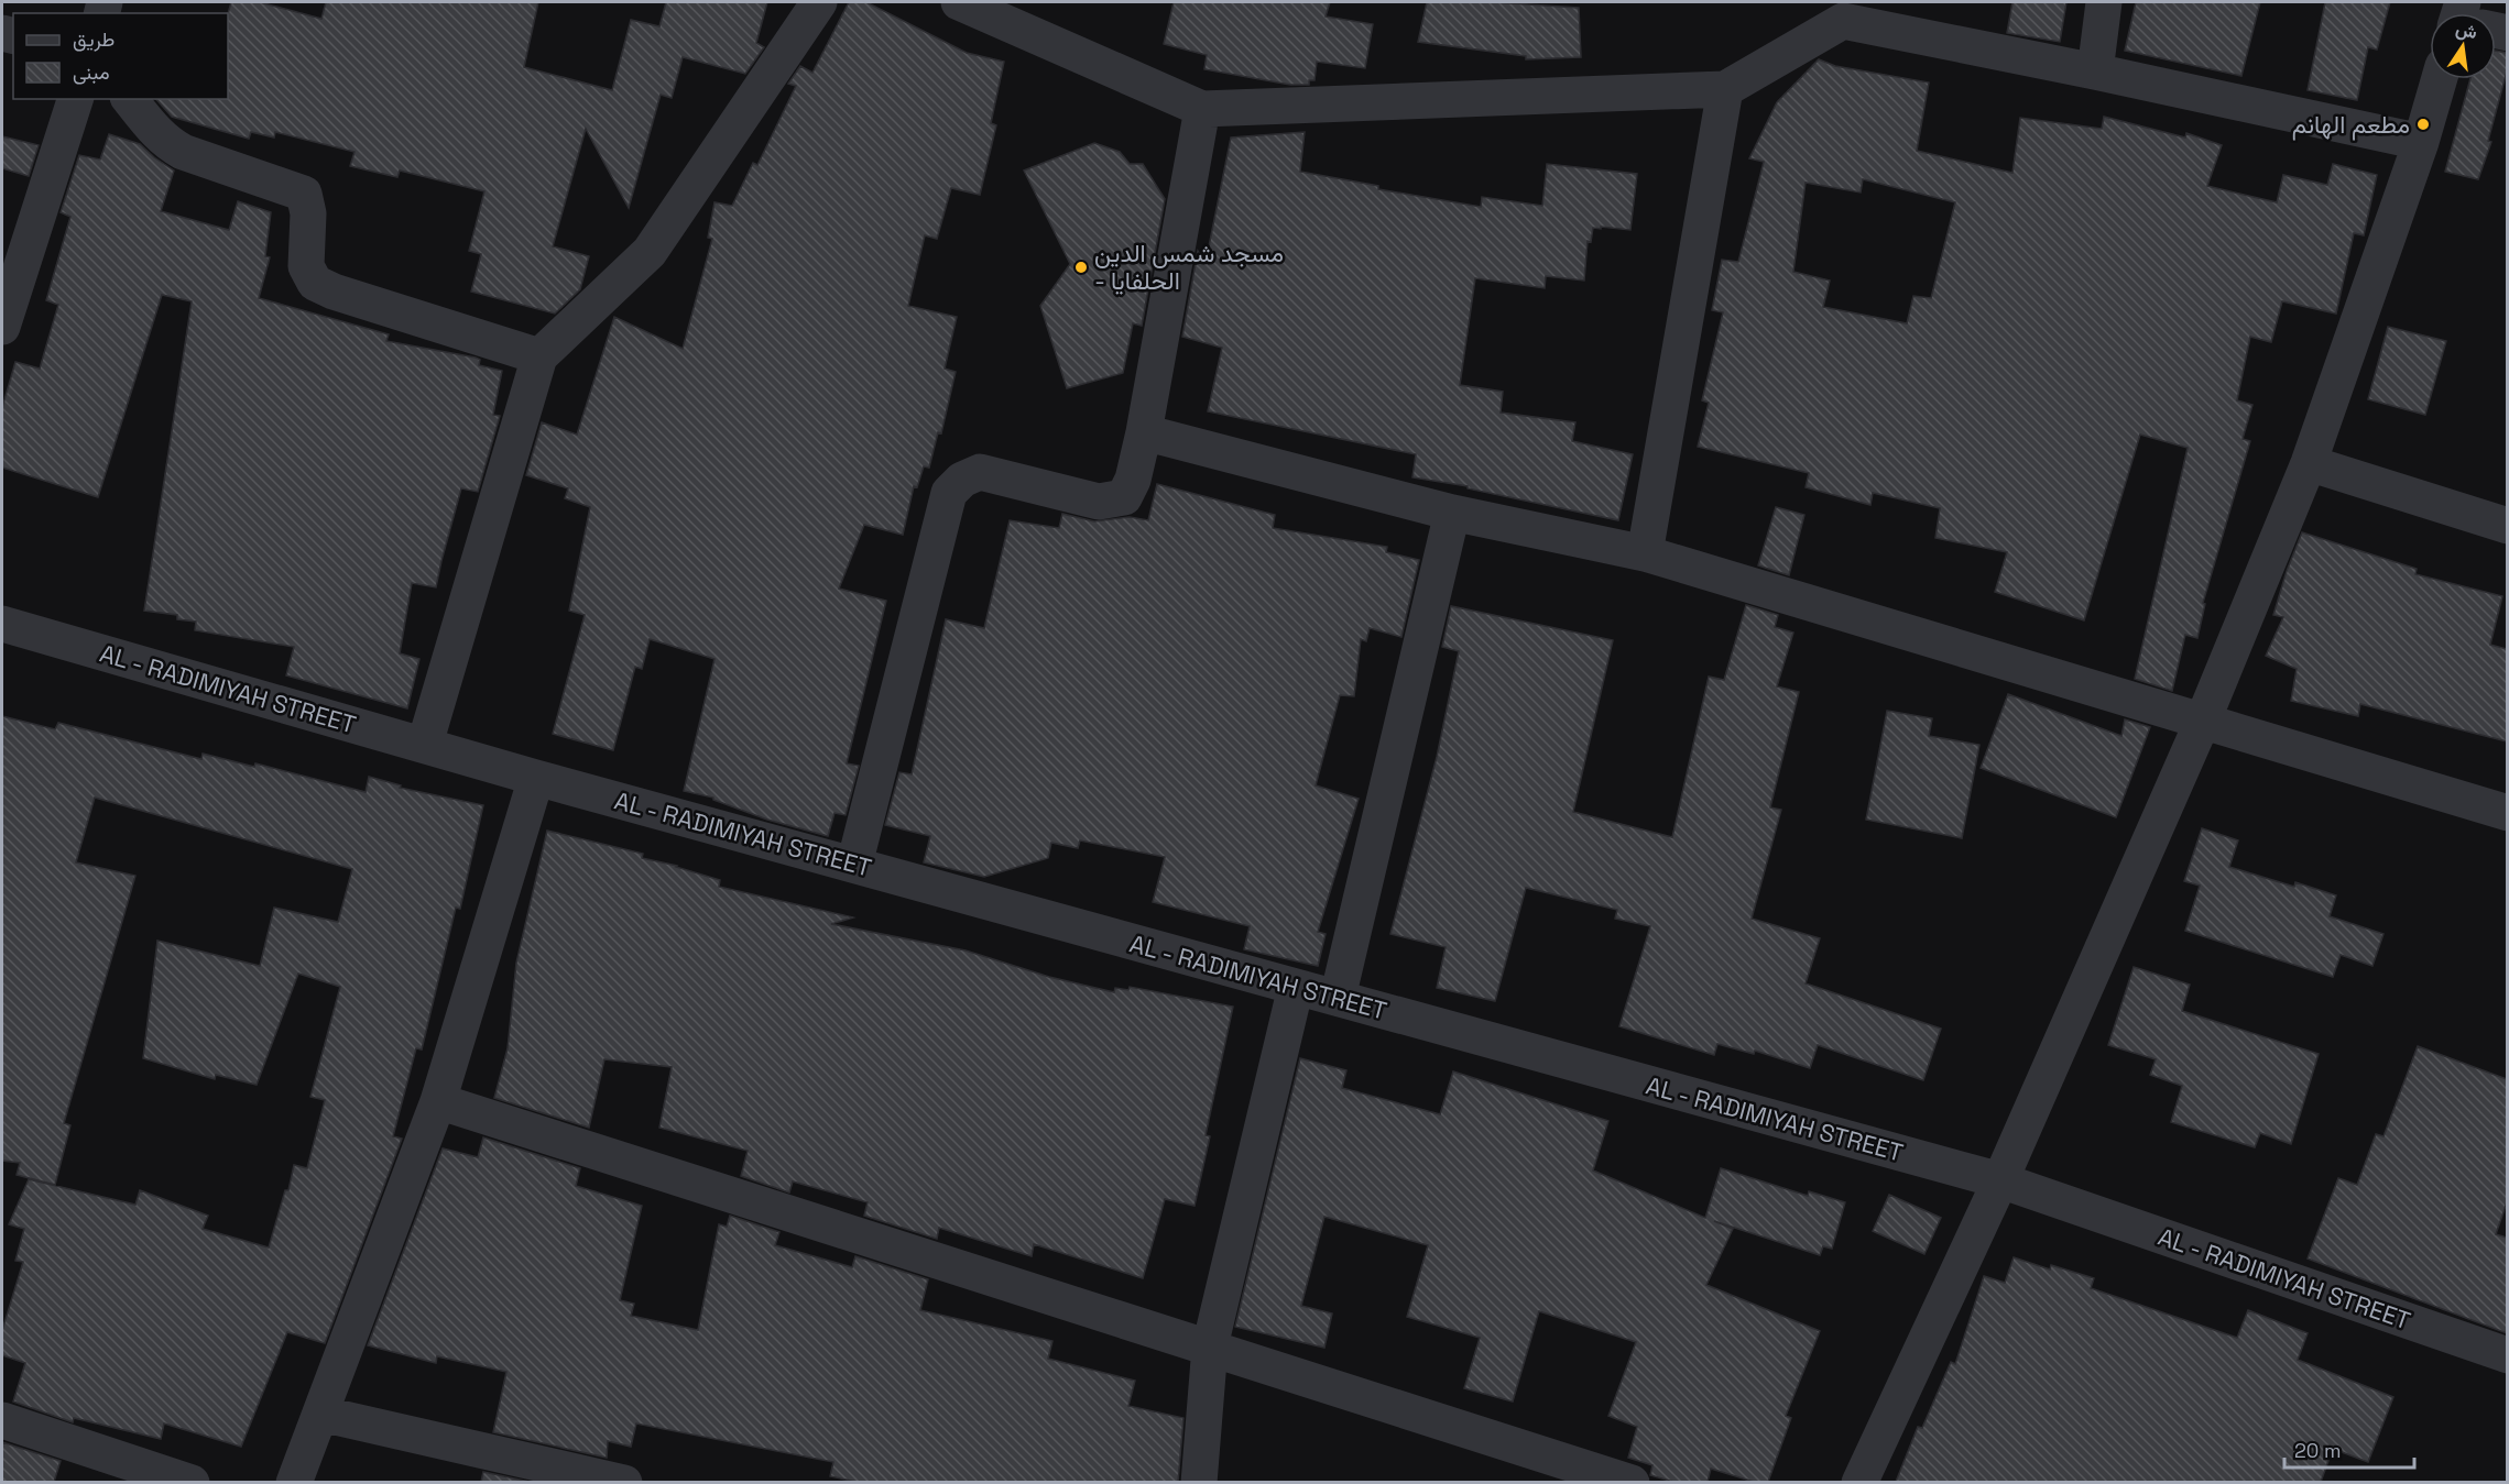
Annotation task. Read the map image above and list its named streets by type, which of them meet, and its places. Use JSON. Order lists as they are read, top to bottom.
{
  "streets": {
    "street": ["AL - RADIMIYAH STREET"]
  },
  "places": ["مطعم الهانم", "مسجد شمس الدين - الحلفايا"],
  "legend": ["طريق", "مبنى"],
  "scale_bar": "20 m",
  "north": "top"
}
